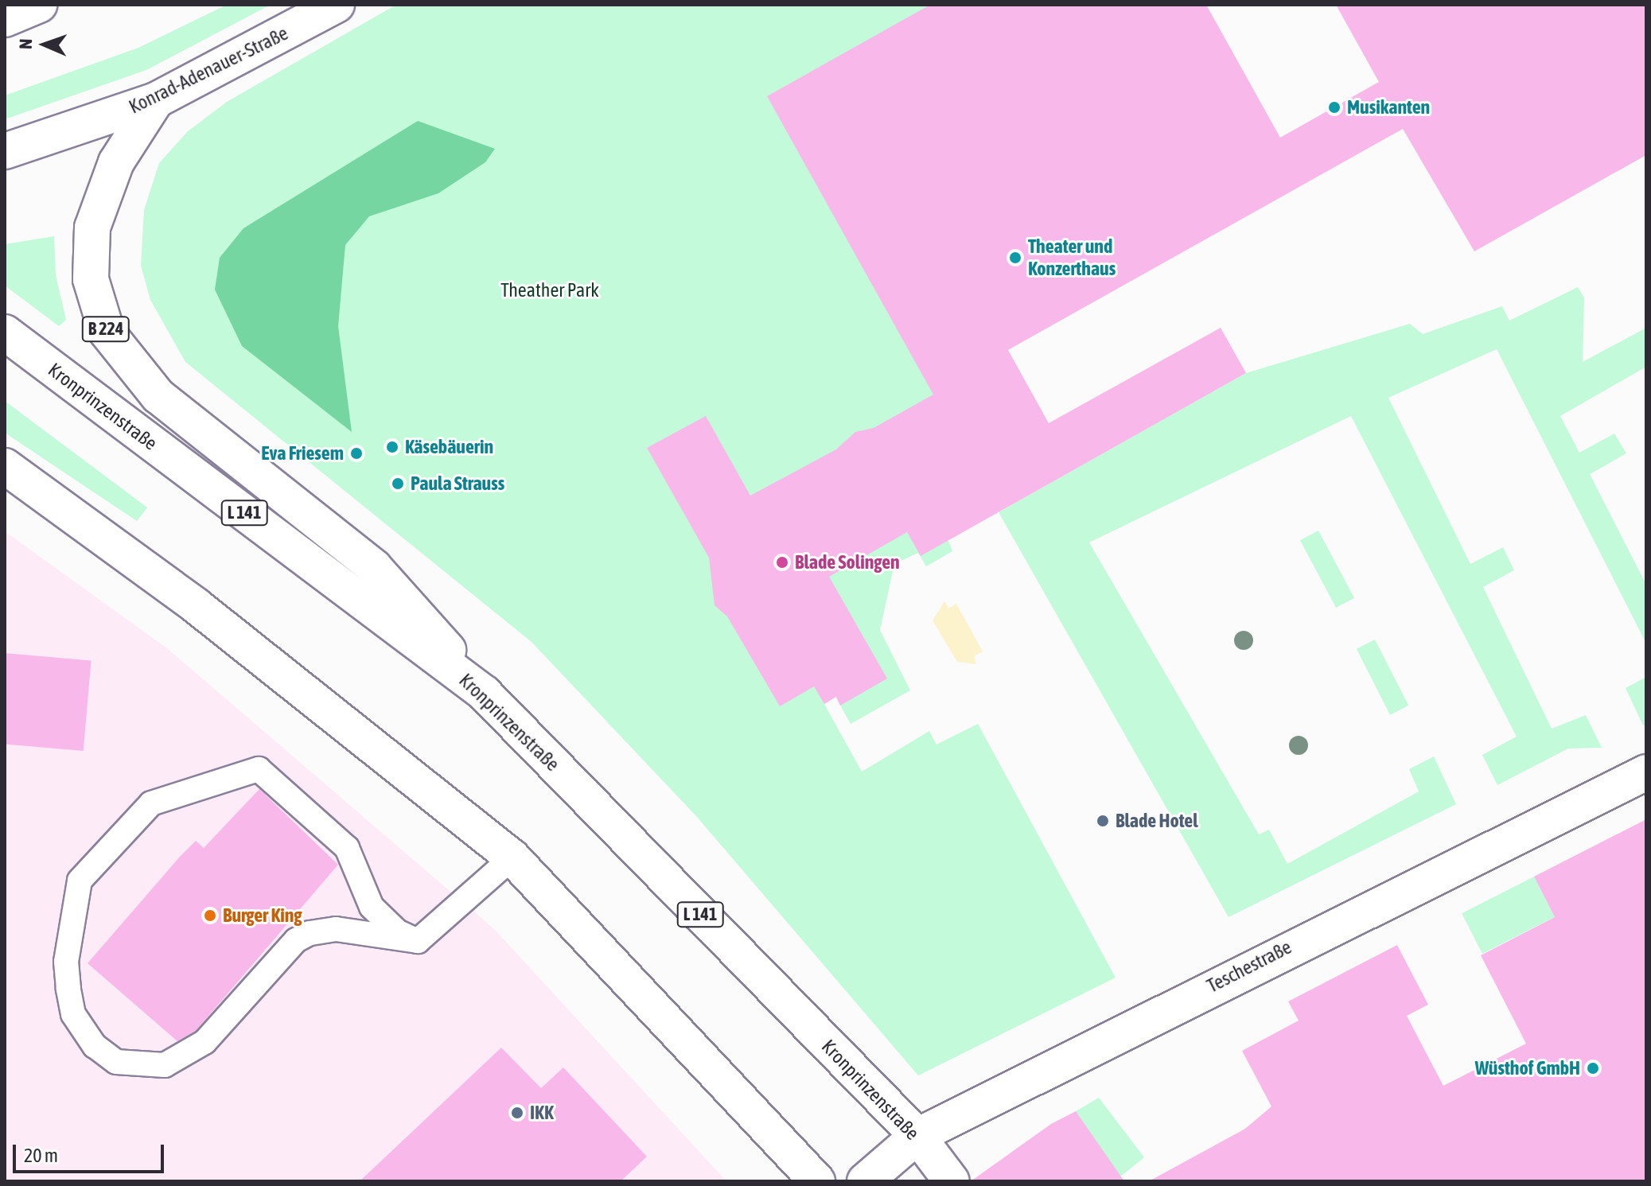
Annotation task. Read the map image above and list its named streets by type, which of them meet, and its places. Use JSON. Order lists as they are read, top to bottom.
{
  "streets": {
    "main road": [
      "Konrad-Adenauer-Straße",
      "B 224",
      "Kronprinzenstraße",
      "L 141",
      "Teschestraße"
    ]
  },
  "crossings": [
    ["Konrad-Adenauer-Straße", "B 224"],
    ["B 224", "Kronprinzenstraße"],
    ["Kronprinzenstraße", "Teschestraße"]
  ],
  "parks": ["Theather Park"],
  "places": [
    "Musikanten",
    "Theater und Konzerthaus",
    "Käsebäuerin",
    "Eva Friesem",
    "Paula Strauss",
    "Blade Solingen",
    "Blade Hotel",
    "Burger King",
    "Wüsthof GmbH",
    "IKK"
  ],
  "scale_bar": "20 m",
  "north": "left"
}
